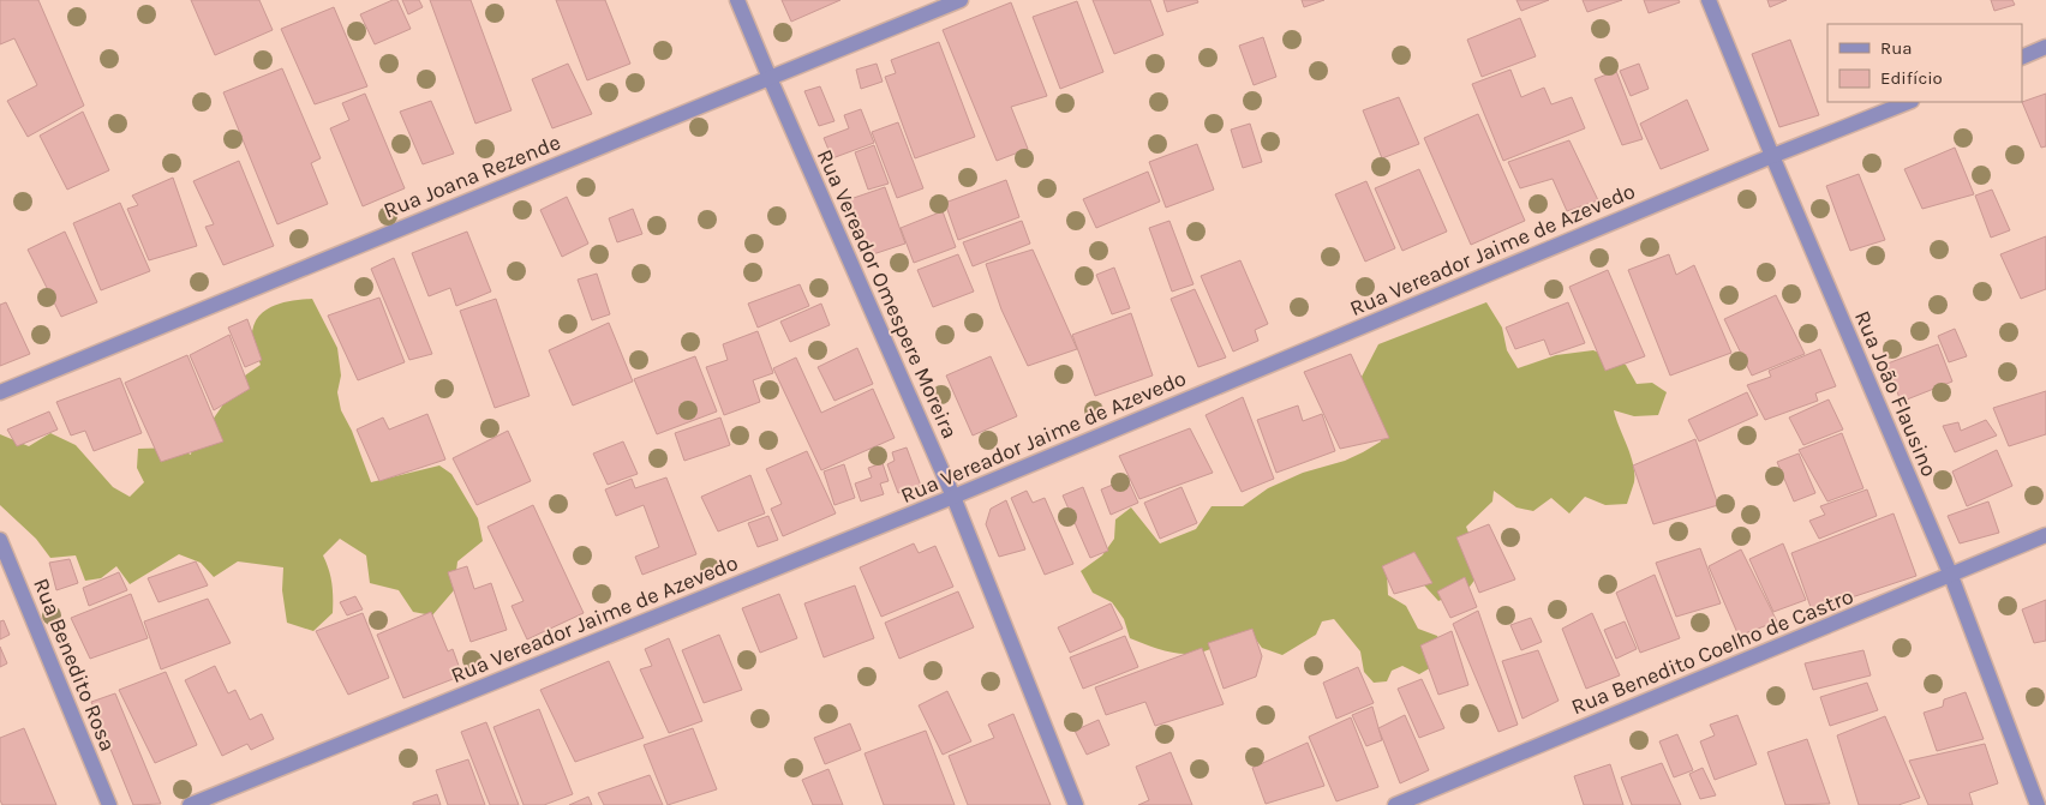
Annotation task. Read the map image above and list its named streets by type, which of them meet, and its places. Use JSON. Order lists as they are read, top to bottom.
{
  "streets": {
    "street": [
      "Rua Joana Rezende",
      "Rua Vereador Jaime de Azevedo",
      "Rua Vereador Omespere Moreira",
      "Rua João Flausino",
      "Rua Benedito Coelho de Castro",
      "Rua Benedito Rosa"
    ]
  },
  "crossings": [
    ["Rua Joana Rezende", "Rua Vereador Omespere Moreira"],
    ["Rua Vereador Jaime de Azevedo", "Rua Vereador Omespere Moreira"],
    ["Rua Vereador Jaime de Azevedo", "Rua João Flausino"],
    ["Rua João Flausino", "Rua Benedito Coelho de Castro"]
  ],
  "legend": ["Rua", "Edifício"]
}
